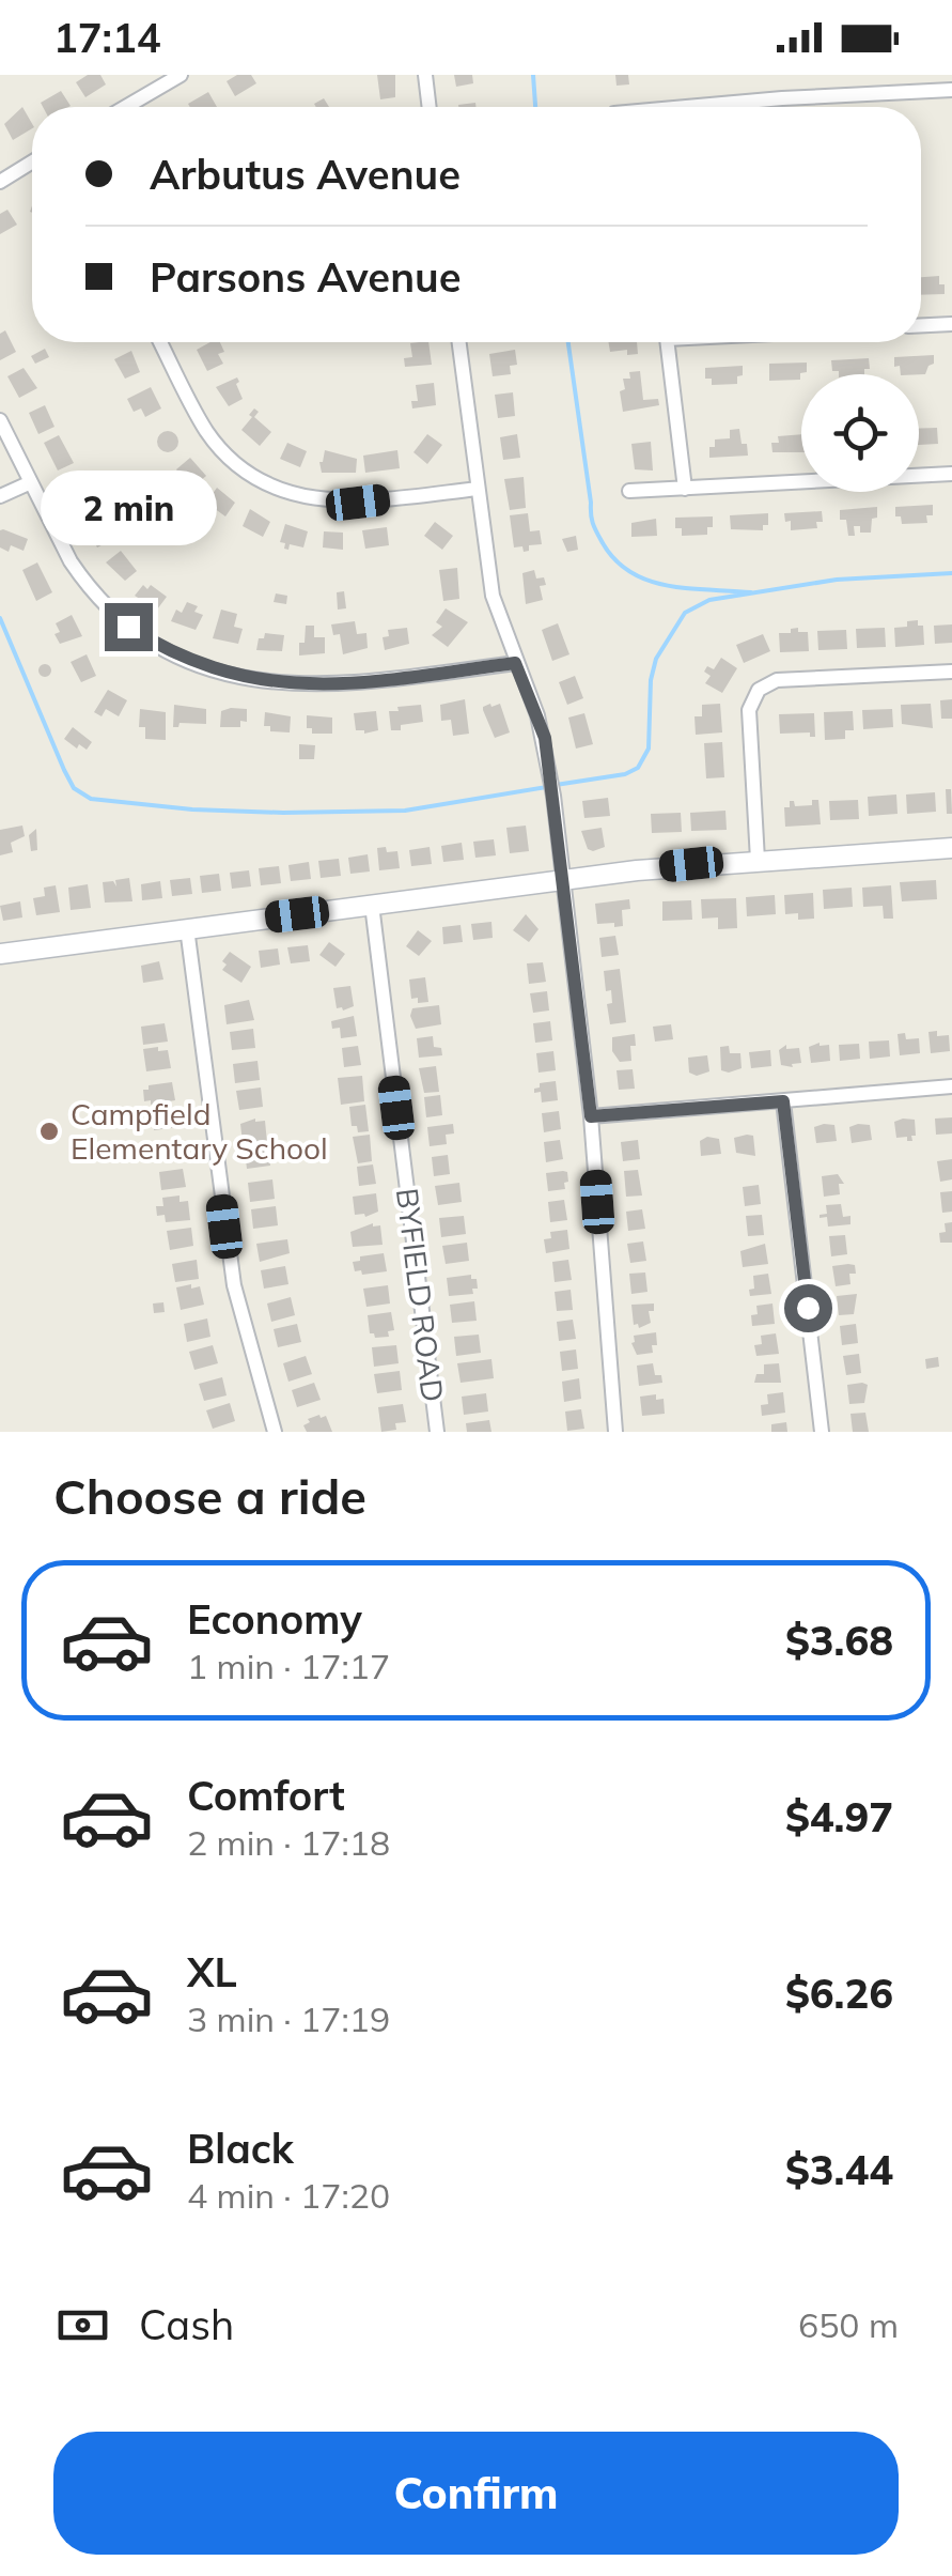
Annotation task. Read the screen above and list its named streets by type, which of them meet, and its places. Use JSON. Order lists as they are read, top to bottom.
{
  "streets": {
    "street": ["BYFIELD ROAD"]
  },
  "places": ["Campfield Elementary School"],
  "page": {
    "status": "17:14",
    "banner": ["Arbutus Avenue", "Parsons Avenue"],
    "bubble": "2 min",
    "heading": "Choose a ride",
    "list": [
      {
        "name": "Economy",
        "note": "1 min · 17:17",
        "value": "$3.68"
      },
      {
        "name": "Comfort",
        "note": "2 min · 17:18",
        "value": "$4.97"
      },
      {
        "name": "XL",
        "note": "3 min · 17:19",
        "value": "$6.26"
      },
      {
        "name": "Black",
        "note": "4 min · 17:20",
        "value": "$3.44"
      }
    ],
    "pay": ["Cash", "650 m"],
    "buttons": "Confirm"
  }
}
